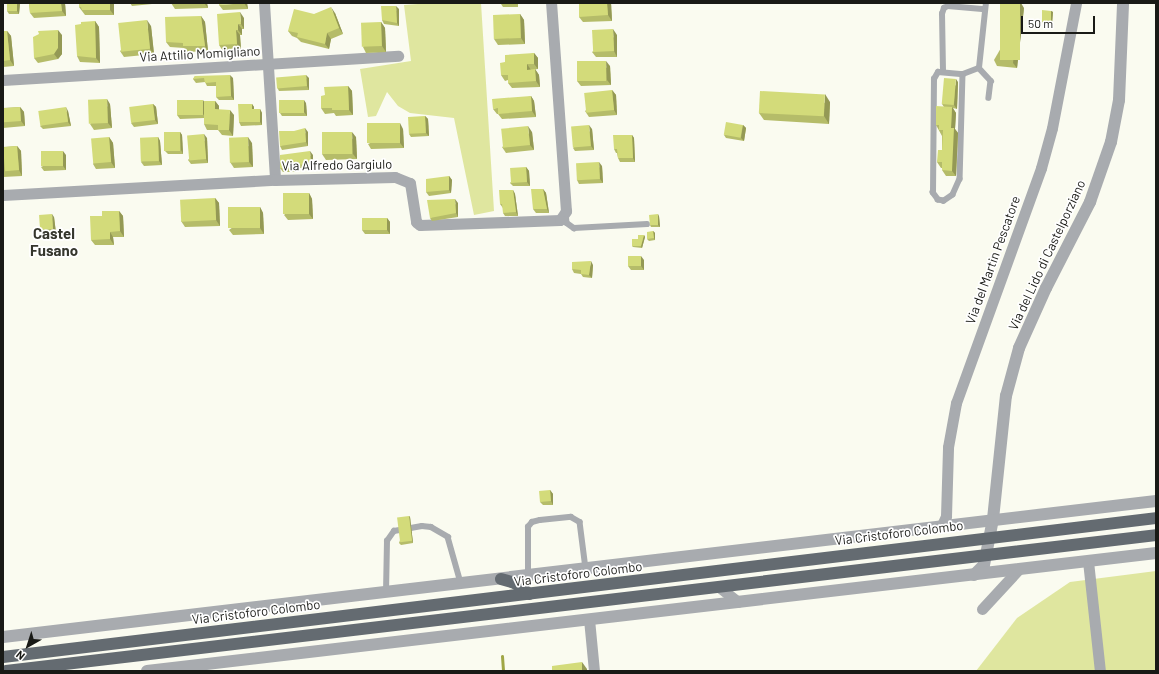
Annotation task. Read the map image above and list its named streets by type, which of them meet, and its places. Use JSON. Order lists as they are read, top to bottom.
{
  "streets": {
    "main road": ["Via Cristoforo Colombo"],
    "street": [
      "Via Attilio Momigliano",
      "Via Alfredo Gargiulo",
      "Via del Lido di Castelporziano",
      "Via del Martin Pescatore"
    ]
  },
  "crossings": [
    ["Via del Lido di Castelporziano", "Via Cristoforo Colombo"],
    ["Via del Martin Pescatore", "Via Cristoforo Colombo"]
  ],
  "districts": ["Castel Fusano"],
  "scale_bar": "50 m",
  "north": "bottom left"
}
